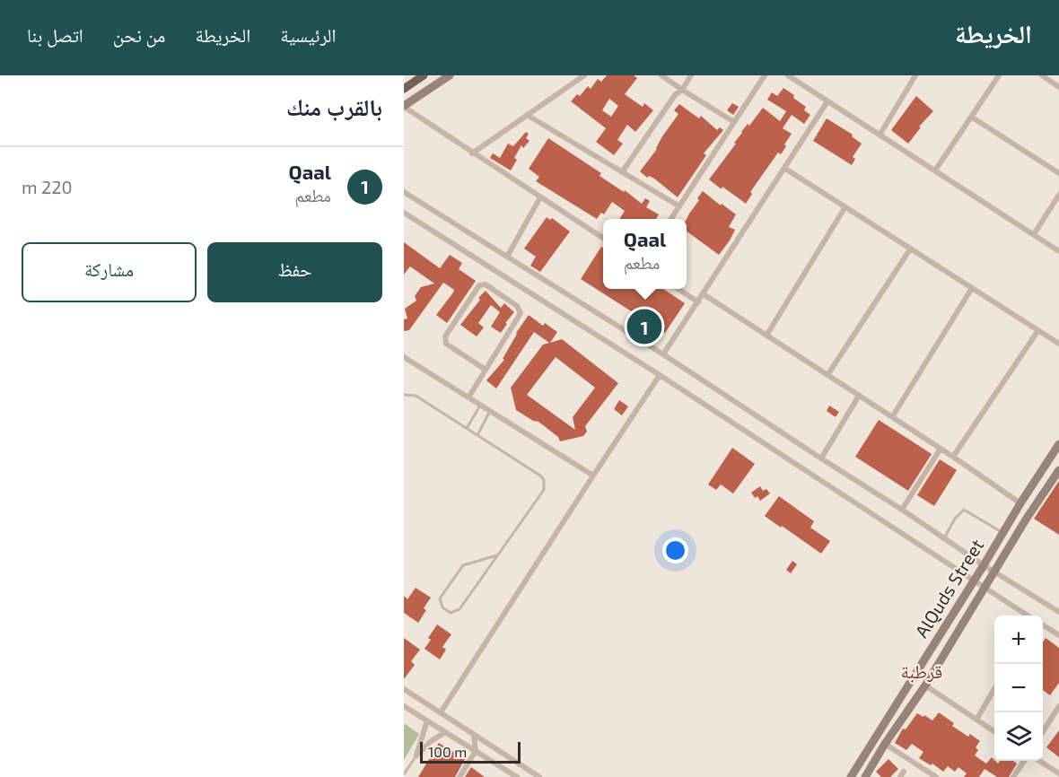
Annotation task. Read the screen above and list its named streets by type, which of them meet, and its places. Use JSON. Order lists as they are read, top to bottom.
{
  "streets": {
    "street": ["AlQuds Street"]
  },
  "districts": ["قرطبة"],
  "scale_bar": "100 m",
  "page": {
    "header": "الخريطة",
    "nav": [
      "الرئيسية",
      "الخريطة",
      "من نحن",
      "اتصل بنا"
    ],
    "heading": "بالقرب منك",
    "list": [
      {
        "mark": "1",
        "name": "Qaal",
        "note": "مطعم",
        "value": "220 m"
      }
    ],
    "popup": ["Qaal", "مطعم"],
    "buttons": ["حفظ", "مشاركة"],
    "pins": "1",
    "map_buttons": ["+", "−"],
    "scale": "100 m"
  }
}
